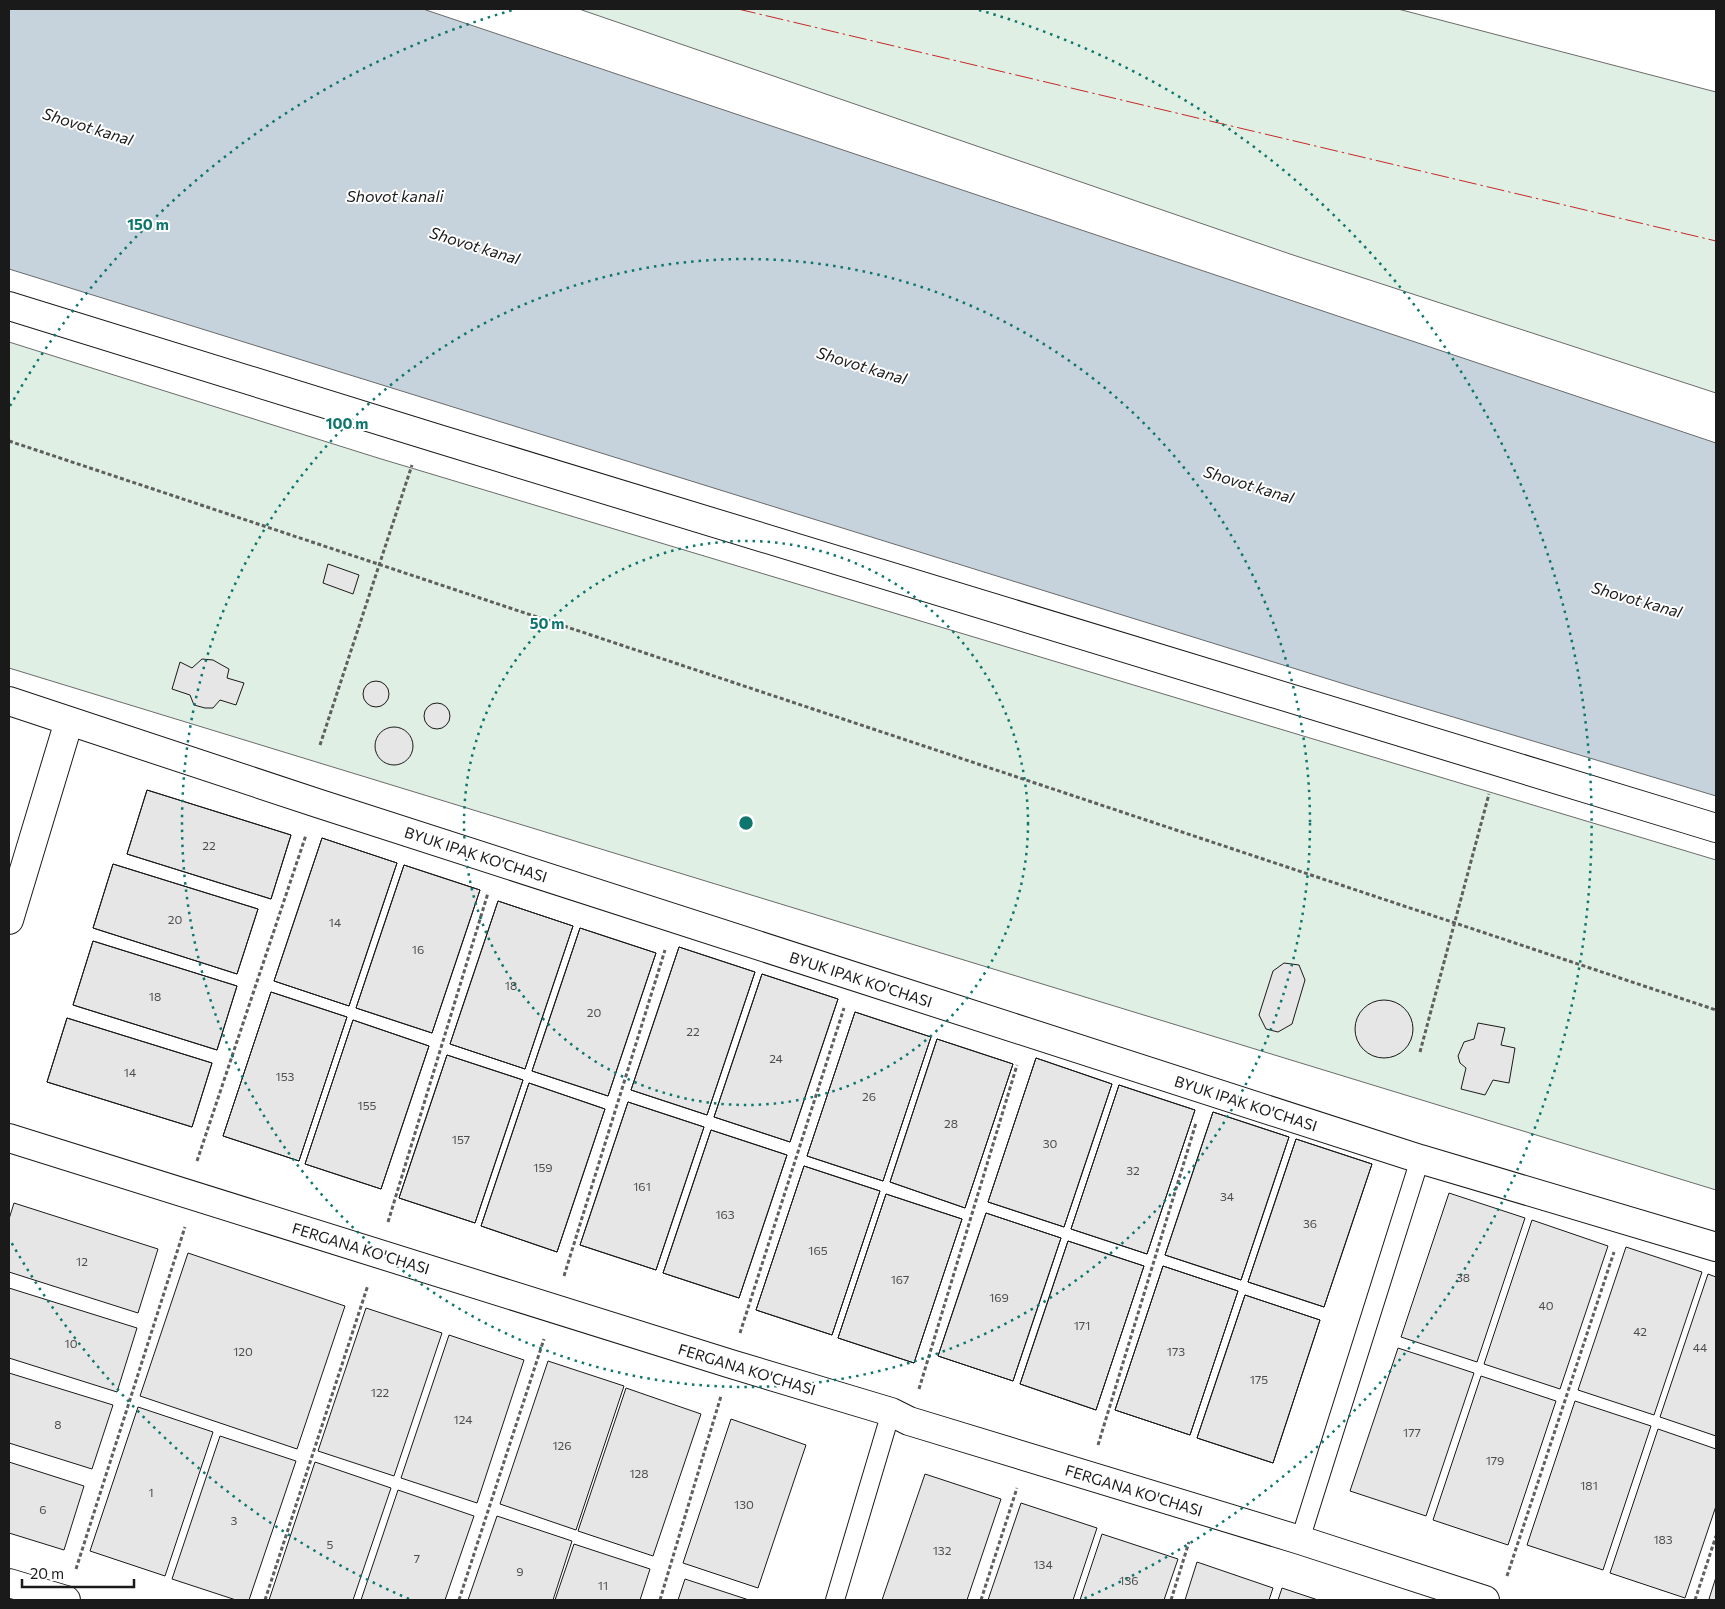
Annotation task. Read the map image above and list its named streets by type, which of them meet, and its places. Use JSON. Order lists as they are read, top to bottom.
{
  "streets": {
    "street": ["BYUK IPAK KO'CHASI", "FERGANA KO'CHASI"]
  },
  "water": ["Shovot kanal", "Shovot kanali"],
  "house_numbers": [
    "22",
    "20",
    "14",
    "16",
    "18",
    "18",
    "20",
    "22",
    "24",
    "14",
    "153",
    "26",
    "155",
    "28",
    "157",
    "30",
    "159",
    "32",
    "161",
    "34",
    "163",
    "36",
    "165",
    "12",
    "38",
    "167",
    "169",
    "40",
    "171",
    "42",
    "10",
    "44",
    "120",
    "173",
    "175",
    "122",
    "124",
    "8",
    "177",
    "126",
    "179",
    "128",
    "181",
    "1",
    "130",
    "6",
    "3",
    "183",
    "5",
    "132",
    "7",
    "134",
    "9",
    "136",
    "11"
  ],
  "scale_bar": "20 m",
  "rings": ["150 m", "100 m", "50 m"]
}
